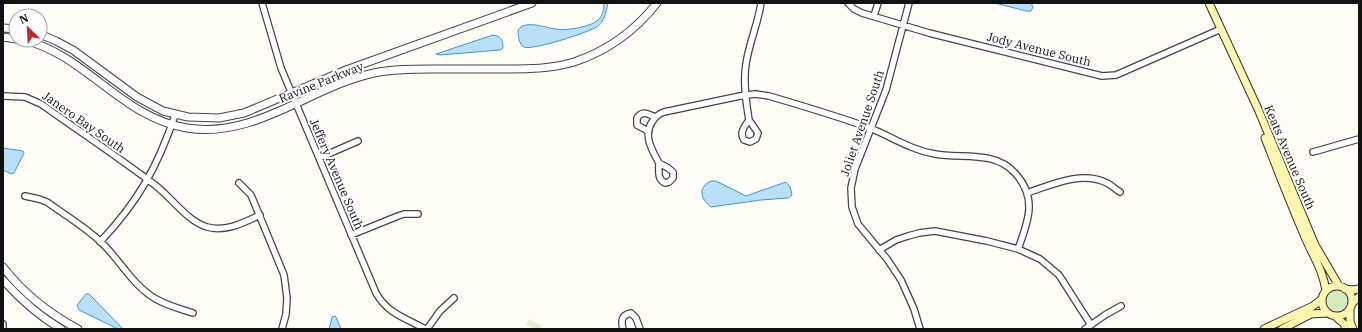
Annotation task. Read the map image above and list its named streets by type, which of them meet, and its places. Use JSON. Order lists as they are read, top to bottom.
{
  "streets": {
    "main road": ["Keats Avenue South"],
    "street": [
      "Jody Avenue South",
      "Ravine Parkway",
      "Janero Bay South",
      "Joliet Avenue South",
      "Jeffery Avenue South"
    ]
  },
  "crossings": [
    ["Jody Avenue South", "Joliet Avenue South"],
    ["Jody Avenue South", "Keats Avenue South"],
    ["Ravine Parkway", "Jeffery Avenue South"]
  ],
  "north": "top left"
}
